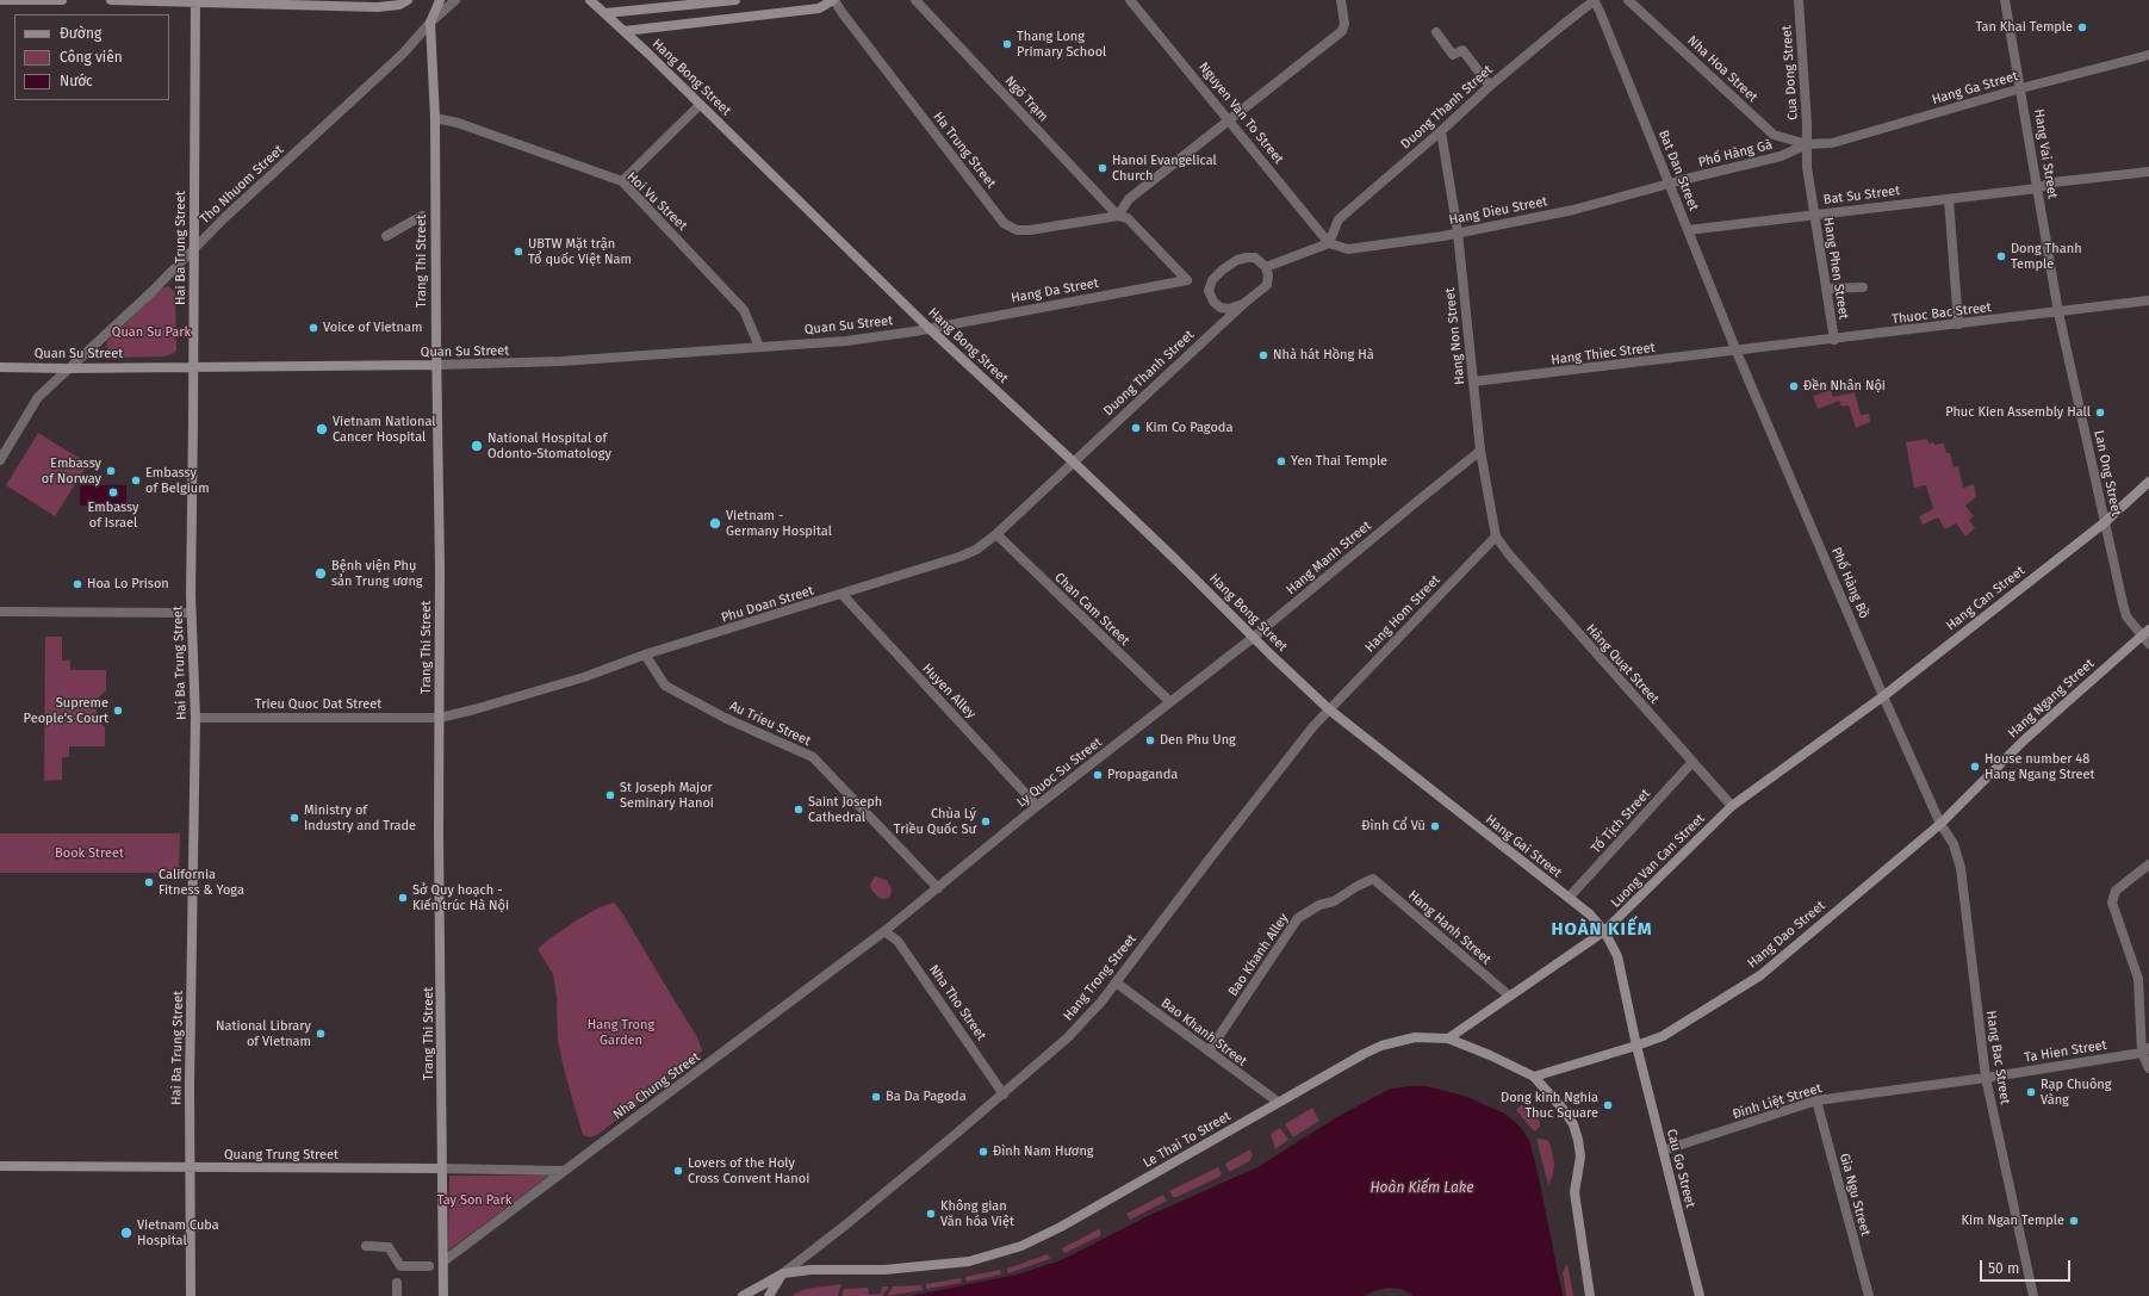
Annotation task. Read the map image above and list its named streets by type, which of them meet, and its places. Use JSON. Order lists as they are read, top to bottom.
{
  "streets": {
    "street": [
      "Nha Hoa Street",
      "Cua Dong Street",
      "Hang Bong Street",
      "Hang Ga Street",
      "Ngõ Trạm",
      "Duong Thanh Street",
      "Nguyen Van To Street",
      "Ha Trung Street",
      "Phố Hàng Gà",
      "Hang Vai Street",
      "Bat Dan Street",
      "Tho Nhuom Street",
      "Bat Su Street",
      "Hoi Vu Street",
      "Hang Dieu Street",
      "Hai Ba Trung Street",
      "Trang Thi Street",
      "Hang Phen Street",
      "Hang Da Street",
      "Thuoc Bac Street",
      "Quan Su Street",
      "Hang Non Street",
      "Hang Thiec Street",
      "Lan Ong Street",
      "Hang Manh Street",
      "Phố Hàng Bồ",
      "Hang Can Street",
      "Phu Doan Street",
      "Chan Cam Street",
      "Hang Hom Street",
      "Hàng Quạt Street",
      "Huyen Alley",
      "Hang Ngang Street",
      "Trieu Quoc Dat Street",
      "Au Trieu Street",
      "Ly Quoc Su Street",
      "Tố Tịch Street",
      "Hang Gai Street",
      "Luong Van Can Street",
      "Hang Hanh Street",
      "Hang Dao Street",
      "Bao Khanh Alley",
      "Hang Trong Street",
      "Nha Tho Street",
      "Bao Khanh Street",
      "Ta Hien Street",
      "Hang Bac Street",
      "Nha Chung Street",
      "Đinh Liệt Street",
      "Le Thai To Street",
      "Quang Trung Street",
      "Cau Go Street",
      "Gia Ngu Street"
    ]
  },
  "crossings": [
    ["Nha Hoa Street", "Cua Dong Street"],
    ["Nha Hoa Street", "Hang Ga Street"],
    ["Nha Hoa Street", "Phố Hàng Gà"],
    ["Nha Hoa Street", "Hang Phen Street"],
    ["Cua Dong Street", "Hang Ga Street"],
    ["Cua Dong Street", "Phố Hàng Gà"],
    ["Cua Dong Street", "Hang Phen Street"],
    ["Hang Bong Street", "Duong Thanh Street"],
    ["Hang Bong Street", "Hang Da Street"],
    ["Hang Bong Street", "Quan Su Street"],
    ["Hang Bong Street", "Hang Manh Street"],
    ["Hang Bong Street", "Phu Doan Street"],
    ["Hang Bong Street", "Hang Hom Street"],
    ["Hang Bong Street", "Ly Quoc Su Street"],
    ["Hang Bong Street", "Hang Gai Street"],
    ["Hang Bong Street", "Hang Trong Street"],
    ["Hang Ga Street", "Phố Hàng Gà"],
    ["Hang Ga Street", "Hang Vai Street"],
    ["Hang Ga Street", "Hang Phen Street"],
    ["Ngõ Trạm", "Ha Trung Street"],
    ["Ngõ Trạm", "Hang Da Street"],
    ["Duong Thanh Street", "Nguyen Van To Street"],
    ["Duong Thanh Street", "Bat Dan Street"],
    ["Duong Thanh Street", "Hang Dieu Street"],
    ["Duong Thanh Street", "Hang Non Street"],
    ["Duong Thanh Street", "Phu Doan Street"],
    ["Nguyen Van To Street", "Hang Dieu Street"],
    ["Phố Hàng Gà", "Bat Dan Street"],
    ["Phố Hàng Gà", "Hang Dieu Street"],
    ["Phố Hàng Gà", "Hang Phen Street"],
    ["Hang Vai Street", "Bat Su Street"],
    ["Hang Vai Street", "Thuoc Bac Street"],
    ["Hang Vai Street", "Lan Ong Street"],
    ["Bat Dan Street", "Bat Su Street"],
    ["Bat Dan Street", "Hang Dieu Street"],
    ["Bat Dan Street", "Thuoc Bac Street"],
    ["Bat Dan Street", "Hang Thiec Street"],
    ["Bat Dan Street", "Phố Hàng Bồ"],
    ["Tho Nhuom Street", "Hai Ba Trung Street"],
    ["Tho Nhuom Street", "Trang Thi Street"],
    ["Tho Nhuom Street", "Quan Su Street"],
    ["Bat Su Street", "Hang Phen Street"],
    ["Hoi Vu Street", "Trang Thi Street"],
    ["Hoi Vu Street", "Quan Su Street"],
    ["Hang Dieu Street", "Hang Non Street"],
    ["Hai Ba Trung Street", "Quan Su Street"],
    ["Hai Ba Trung Street", "Trieu Quoc Dat Street"],
    ["Hai Ba Trung Street", "Quang Trung Street"],
    ["Trang Thi Street", "Quan Su Street"],
    ["Trang Thi Street", "Phu Doan Street"],
    ["Trang Thi Street", "Trieu Quoc Dat Street"],
    ["Trang Thi Street", "Nha Chung Street"],
    ["Trang Thi Street", "Quang Trung Street"],
    ["Hang Phen Street", "Thuoc Bac Street"],
    ["Hang Da Street", "Quan Su Street"],
    ["Thuoc Bac Street", "Hang Thiec Street"],
    ["Thuoc Bac Street", "Lan Ong Street"],
    ["Thuoc Bac Street", "Phố Hàng Bồ"],
    ["Hang Non Street", "Hang Thiec Street"],
    ["Hang Non Street", "Hang Manh Street"],
    ["Hang Non Street", "Hang Hom Street"],
    ["Hang Non Street", "Hàng Quạt Street"],
    ["Hang Thiec Street", "Phố Hàng Bồ"],
    ["Lan Ong Street", "Hang Can Street"],
    ["Lan Ong Street", "Hang Ngang Street"],
    ["Hang Manh Street", "Ly Quoc Su Street"],
    ["Phố Hàng Bồ", "Hang Can Street"],
    ["Phố Hàng Bồ", "Hang Ngang Street"],
    ["Phố Hàng Bồ", "Luong Van Can Street"],
    ["Phố Hàng Bồ", "Hang Dao Street"],
    ["Phố Hàng Bồ", "Hang Bac Street"],
    ["Hang Can Street", "Luong Van Can Street"],
    ["Phu Doan Street", "Chan Cam Street"],
    ["Phu Doan Street", "Huyen Alley"],
    ["Phu Doan Street", "Trieu Quoc Dat Street"],
    ["Phu Doan Street", "Au Trieu Street"],
    ["Chan Cam Street", "Ly Quoc Su Street"],
    ["Hang Hom Street", "Hàng Quạt Street"],
    ["Hang Hom Street", "Hang Gai Street"],
    ["Hang Hom Street", "Hang Trong Street"],
    ["Hàng Quạt Street", "Tố Tịch Street"],
    ["Hàng Quạt Street", "Luong Van Can Street"],
    ["Huyen Alley", "Ly Quoc Su Street"],
    ["Hang Ngang Street", "Hang Dao Street"],
    ["Hang Ngang Street", "Hang Bac Street"],
    ["Au Trieu Street", "Ly Quoc Su Street"],
    ["Ly Quoc Su Street", "Nha Tho Street"],
    ["Ly Quoc Su Street", "Nha Chung Street"],
    ["Tố Tịch Street", "Hang Gai Street"],
    ["Hang Gai Street", "Luong Van Can Street"],
    ["Hang Gai Street", "Hang Dao Street"],
    ["Hang Gai Street", "Hang Trong Street"],
    ["Hang Gai Street", "Cau Go Street"],
    ["Luong Van Can Street", "Hang Hanh Street"],
    ["Luong Van Can Street", "Le Thai To Street"],
    ["Hang Hanh Street", "Bao Khanh Alley"],
    ["Hang Dao Street", "Hang Bac Street"],
    ["Hang Dao Street", "Cau Go Street"],
    ["Bao Khanh Alley", "Bao Khanh Street"],
    ["Hang Trong Street", "Nha Tho Street"],
    ["Hang Trong Street", "Bao Khanh Street"],
    ["Hang Trong Street", "Le Thai To Street"],
    ["Nha Tho Street", "Nha Chung Street"],
    ["Bao Khanh Street", "Le Thai To Street"],
    ["Ta Hien Street", "Hang Bac Street"],
    ["Ta Hien Street", "Đinh Liệt Street"],
    ["Hang Bac Street", "Đinh Liệt Street"],
    ["Nha Chung Street", "Quang Trung Street"],
    ["Đinh Liệt Street", "Cau Go Street"],
    ["Đinh Liệt Street", "Gia Ngu Street"]
  ],
  "districts": ["HOÀN KIẾM"],
  "water": ["Hoàn Kiếm Lake"],
  "parks": [
    "Quan Su Park",
    "Book Street",
    "Hang Trong Garden",
    "Tay Son Park"
  ],
  "places": [
    "Tan Khai Temple",
    "Thang Long Primary School",
    "Hanoi Evangelical Church",
    "UBTW Mặt trận Tổ quốc Việt Nam",
    "Dong Thanh Temple",
    "Voice of Vietnam",
    "Nhà hát Hồng Hà",
    "Đền Nhân Nội",
    "Phuc Kien Assembly Hall",
    "Kim Co Pagoda",
    "Vietnam National Cancer Hospital",
    "National Hospital of Odonto-Stomatology",
    "Yen Thai Temple",
    "Embassy of Norway",
    "Embassy of Belgium",
    "Embassy of Israel",
    "Vietnam - Germany Hospital",
    "Bệnh viện Phụ sản Trung ương",
    "Hoa Lo Prison",
    "Supreme People's Court",
    "Den Phu Ung",
    "House number 48 Hang Ngang Street",
    "Propaganda",
    "St Joseph Major Seminary Hanoi",
    "Saint Joseph Cathedral",
    "Ministry of Industry and Trade",
    "Chùa Lý Triều Quốc Sư",
    "Đình Cổ Vũ",
    "California Fitness & Yoga",
    "Sở Quy hoạch - Kiến trúc Hà Nội",
    "National Library of Vietnam",
    "Rạp Chuông Vàng",
    "Ba Da Pagoda",
    "Dong kinh Nghia Thuc Square",
    "Đình Nam Hương",
    "Lovers of the Holy Cross Convent Hanoi",
    "Không gian Văn hóa Việt",
    "Kim Ngan Temple",
    "Vietnam Cuba Hospital"
  ],
  "legend": ["Đường", "Công viên", "Nước"],
  "scale_bar": "50 m"
}
